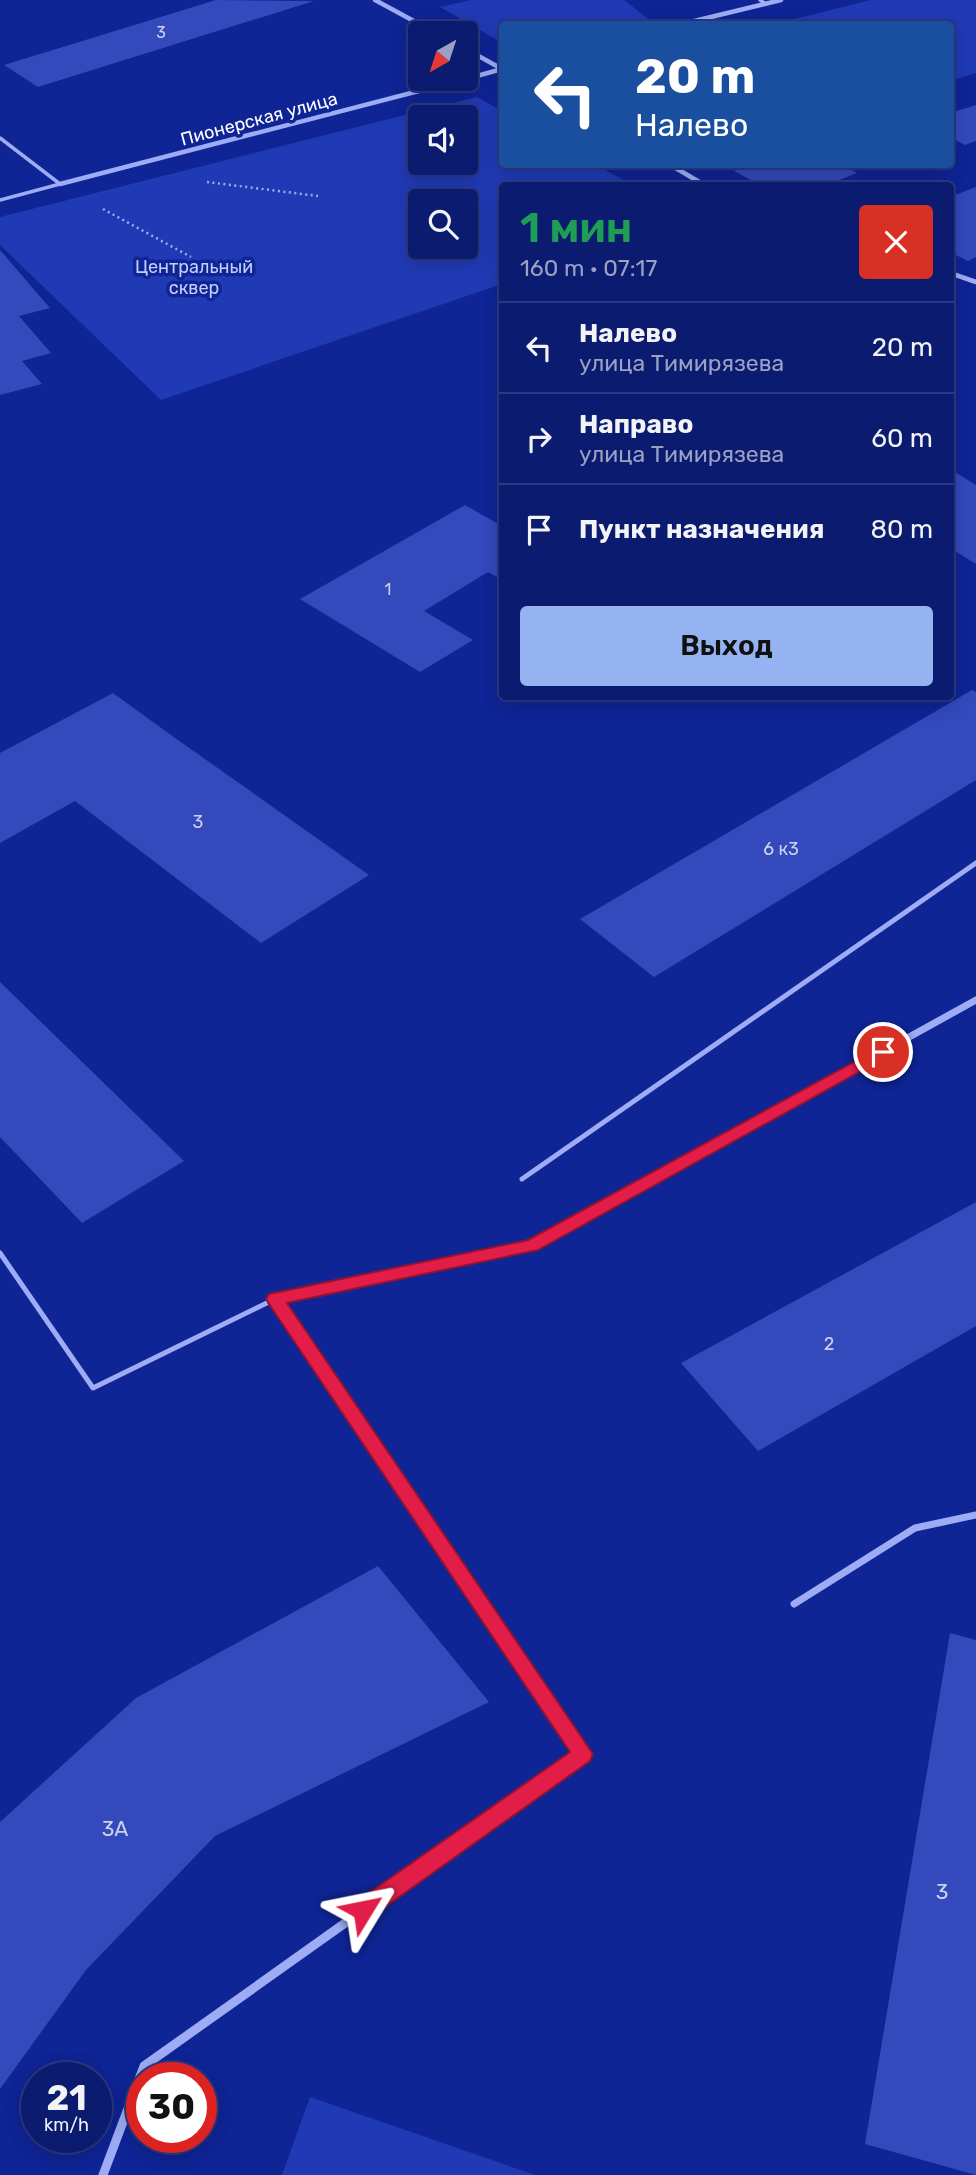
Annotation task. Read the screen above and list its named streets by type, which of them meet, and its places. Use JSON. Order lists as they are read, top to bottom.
{
  "streets": {
    "street": ["Пионерская улица"]
  },
  "parks": ["Центральный сквер"],
  "house_numbers": [
    "3",
    "1",
    "3",
    "6 к3",
    "2",
    "3А",
    "3"
  ],
  "north": "bottom left",
  "page": {
    "turn": ["20 m", "Налево"],
    "heading": ["1 мин", "160 m · 07:17"],
    "list": [
      {
        "name": "Налево",
        "note": "улица Тимирязева",
        "value": "20 m"
      },
      {
        "name": "Направо",
        "note": "улица Тимирязева",
        "value": "60 m"
      },
      {
        "name": "Пункт назначения",
        "value": "80 m"
      }
    ],
    "buttons": "Выход",
    "speed": "21 km/h",
    "limit": "30"
  }
}
